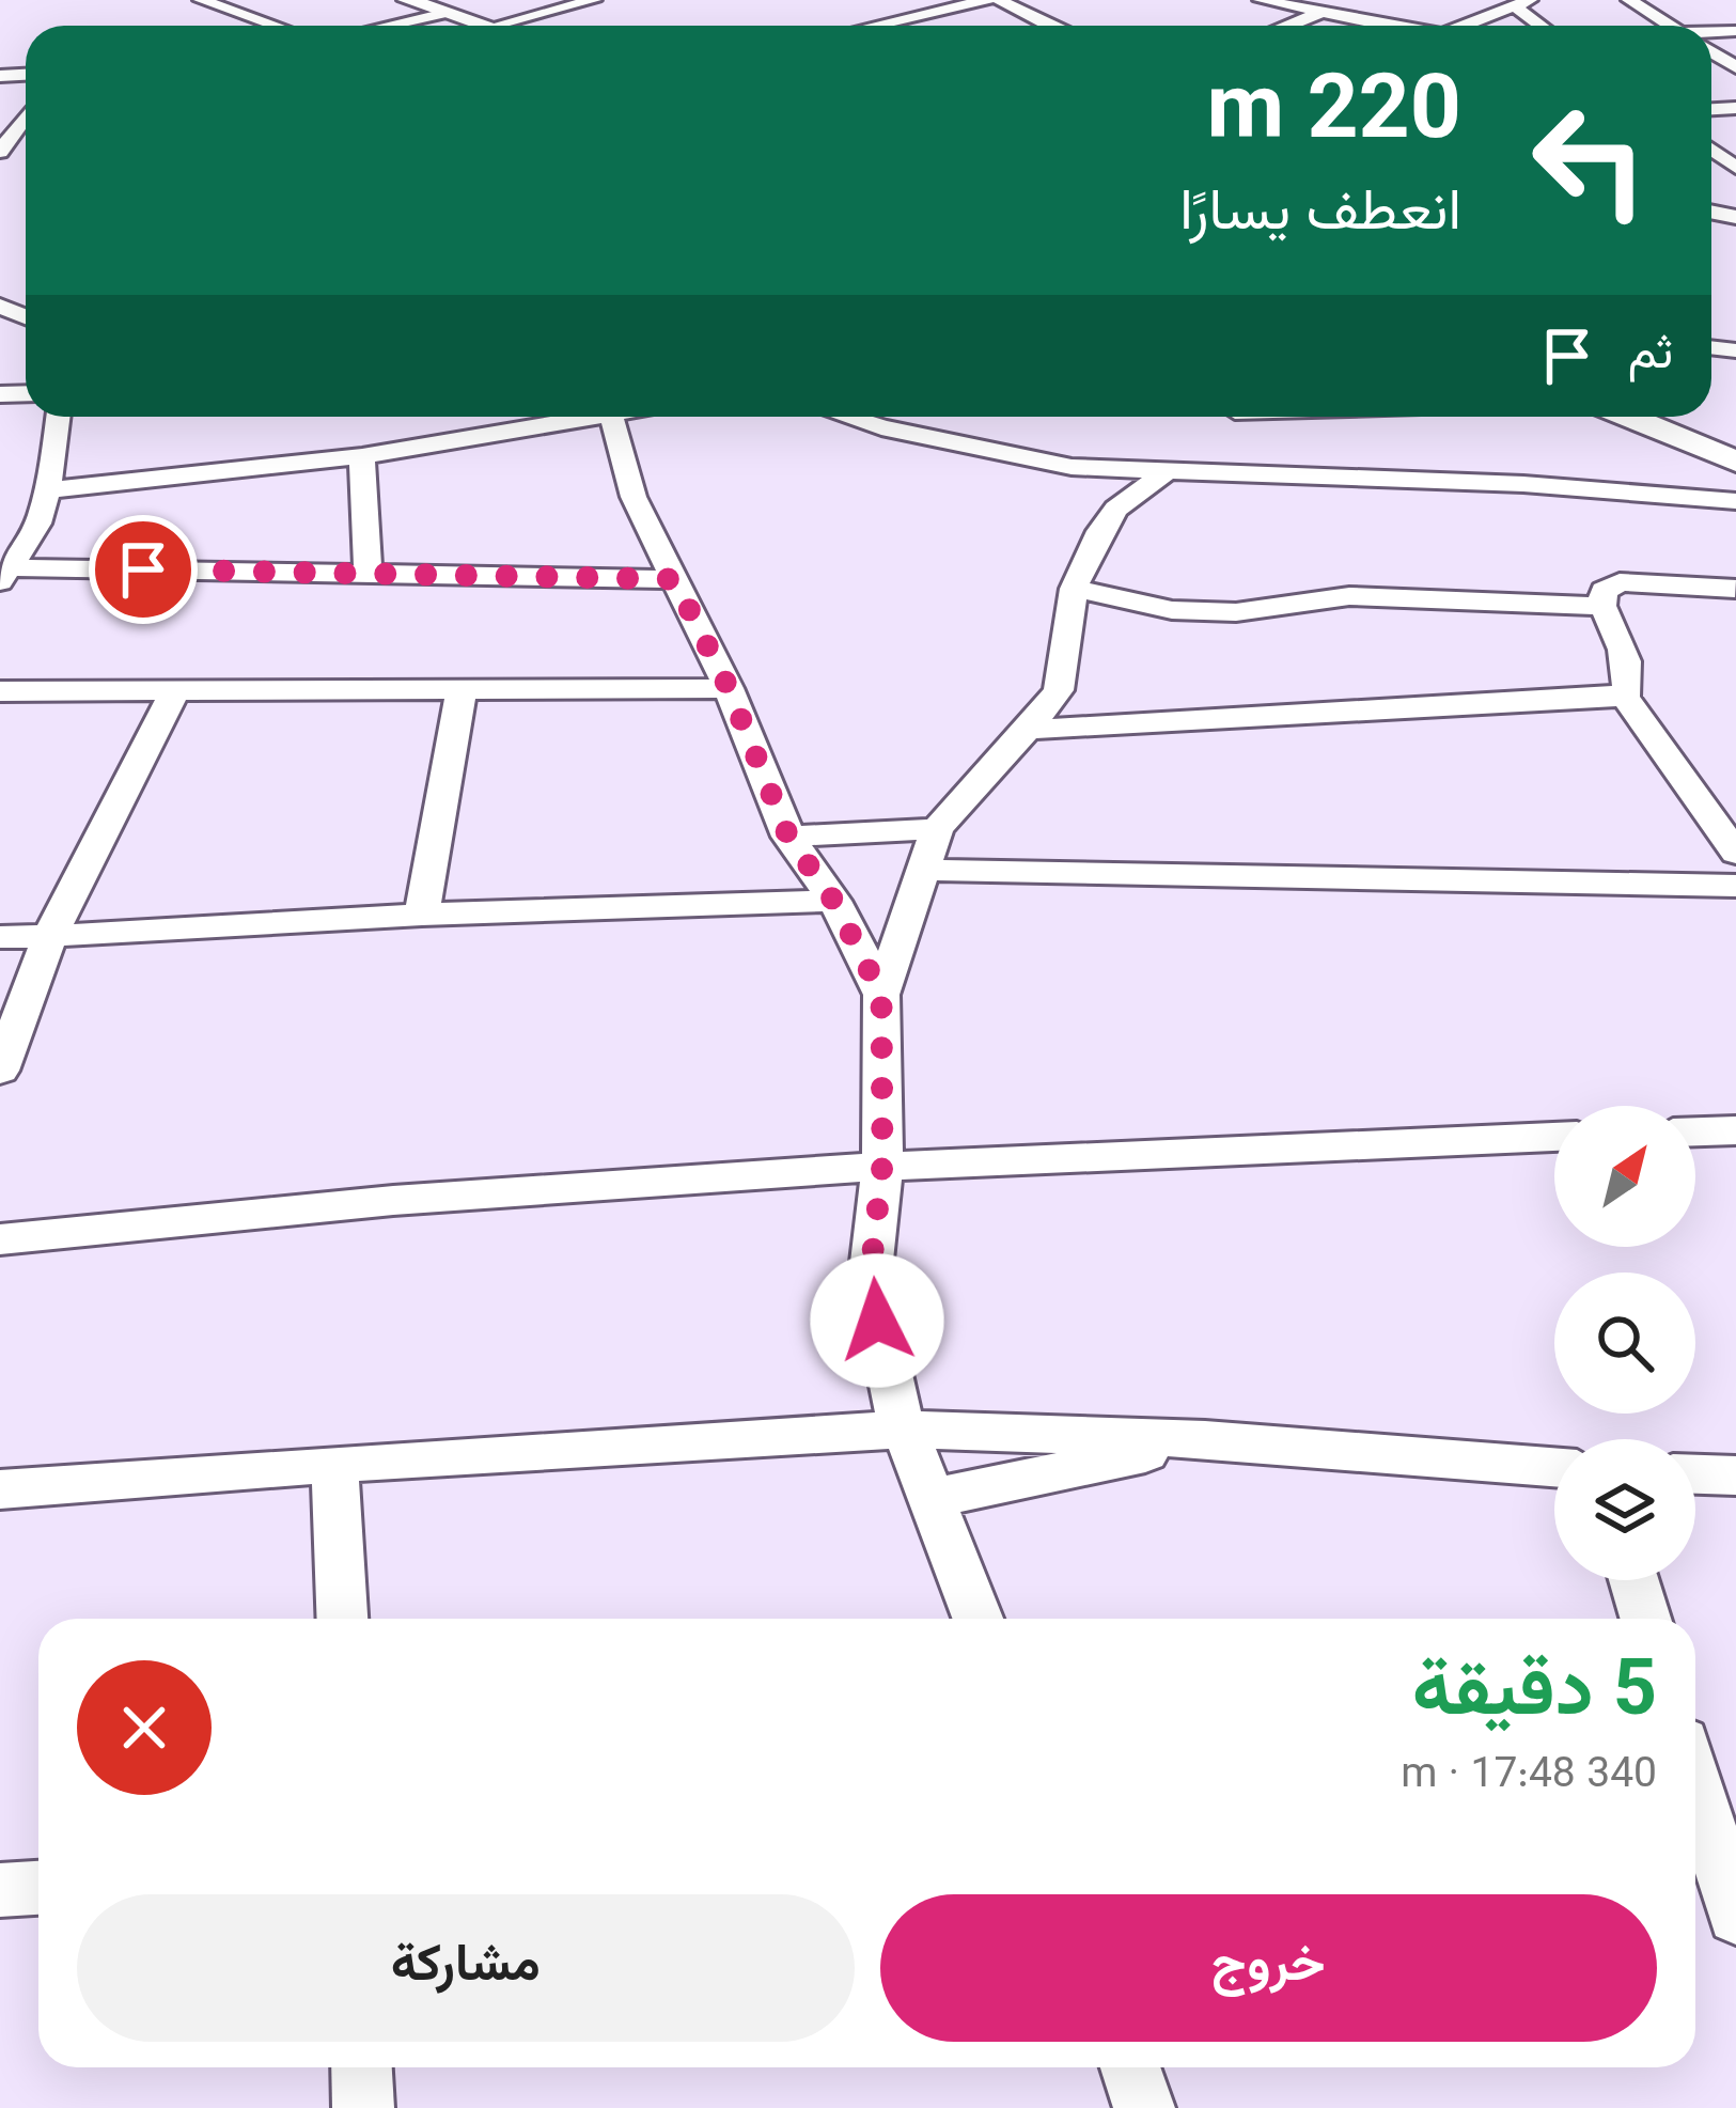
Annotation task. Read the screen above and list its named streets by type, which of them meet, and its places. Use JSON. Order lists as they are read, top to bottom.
{
  "north": "top right",
  "page": {
    "turn": ["220 m", "انعطف يسارًا"],
    "then": "ثم",
    "heading": ["5 دقيقة", "340 m · 17:48"],
    "buttons": ["خروج", "مشاركة"]
  }
}
